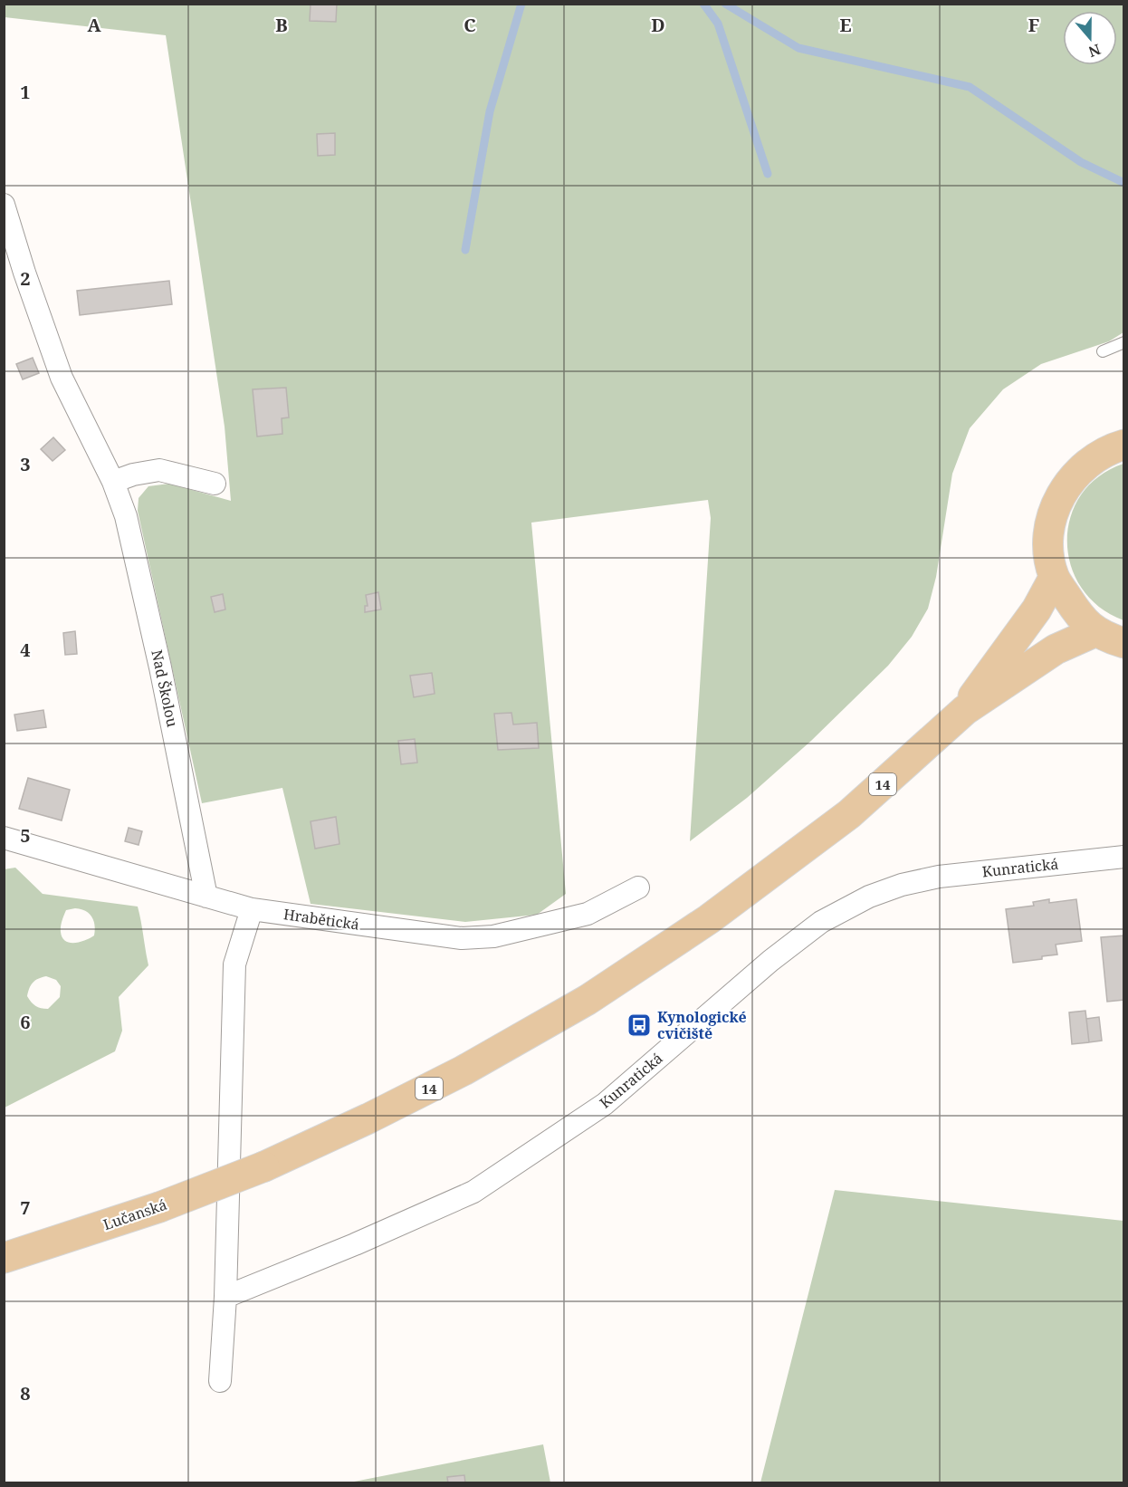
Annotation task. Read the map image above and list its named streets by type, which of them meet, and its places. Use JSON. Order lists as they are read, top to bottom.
{
  "streets": {
    "main road": ["14", "Lučanská"],
    "street": ["Nad Školou", "Kunratická", "Hrabětická"]
  },
  "crossings": [
    ["Nad Školou", "Hrabětická"],
    ["14", "Lučanská"]
  ],
  "places": {
    "bus stop": ["Kynologické cvičiště"]
  },
  "north": "bottom",
  "grid": {
    "columns": [
      "A",
      "B",
      "C",
      "D",
      "E",
      "F"
    ],
    "rows": [
      "1",
      "2",
      "3",
      "4",
      "5",
      "6",
      "7",
      "8"
    ]
  }
}
